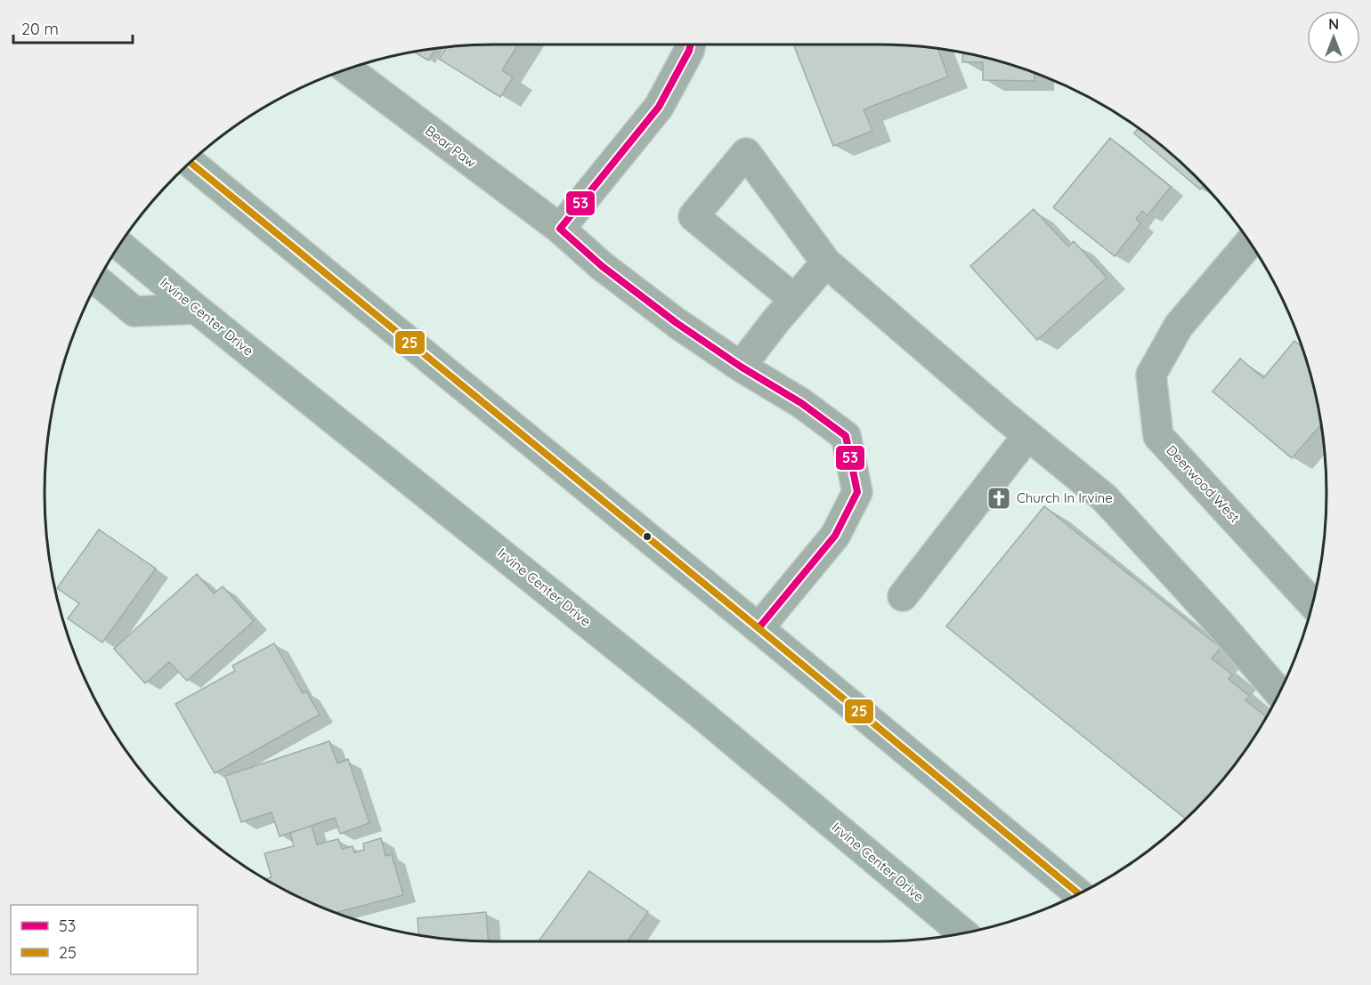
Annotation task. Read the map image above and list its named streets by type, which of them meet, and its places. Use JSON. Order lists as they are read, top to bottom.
{
  "streets": {
    "main road": ["Irvine Center Drive"],
    "street": ["Bear Paw", "Deerwood West"]
  },
  "places": {
    "church": ["Church In Irvine"]
  },
  "lines": ["transit line 53", "transit line 25"],
  "legend": ["53", "25"],
  "scale_bar": "20 m",
  "north": "top"
}
